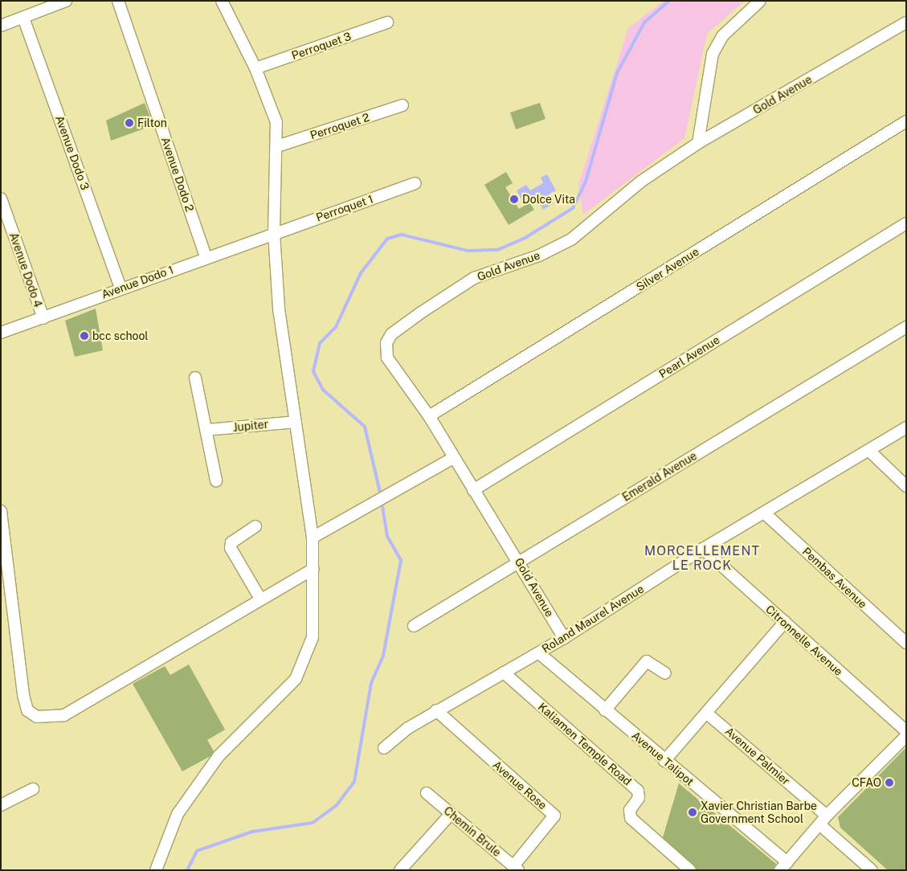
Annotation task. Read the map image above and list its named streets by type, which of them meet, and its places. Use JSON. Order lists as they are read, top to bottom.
{
  "streets": {
    "street": [
      "Perroquet 3",
      "Gold Avenue",
      "Perroquet 2",
      "Avenue Dodo 3",
      "Avenue Dodo 2",
      "Perroquet 1",
      "Silver Avenue",
      "Avenue Dodo 4",
      "Avenue Dodo 1",
      "Pearl Avenue",
      "Jupiter",
      "Emerald Avenue",
      "Pembas Avenue",
      "Roland Maurel Avenue",
      "Citronnelle Avenue",
      "Kaliamen Temple Road",
      "Avenue Palmier",
      "Avenue Talipot",
      "Avenue Rose",
      "Chemin Brule"
    ]
  },
  "crossings": [
    ["Gold Avenue", "Silver Avenue"],
    ["Gold Avenue", "Pearl Avenue"],
    ["Gold Avenue", "Emerald Avenue"],
    ["Gold Avenue", "Roland Maurel Avenue"],
    ["Avenue Dodo 3", "Avenue Dodo 1"],
    ["Avenue Dodo 2", "Avenue Dodo 1"],
    ["Perroquet 1", "Avenue Dodo 1"],
    ["Avenue Dodo 4", "Avenue Dodo 1"],
    ["Pembas Avenue", "Roland Maurel Avenue"],
    ["Roland Maurel Avenue", "Citronnelle Avenue"],
    ["Roland Maurel Avenue", "Kaliamen Temple Road"],
    ["Roland Maurel Avenue", "Avenue Talipot"],
    ["Roland Maurel Avenue", "Avenue Rose"],
    ["Avenue Rose", "Chemin Brule"]
  ],
  "districts": ["MORCELLEMENT LE ROCK"],
  "places": [
    "Filton",
    "Dolce Vita",
    "bcc school",
    "CFAO",
    "Xavier Christian Barbe Government School"
  ]
}
